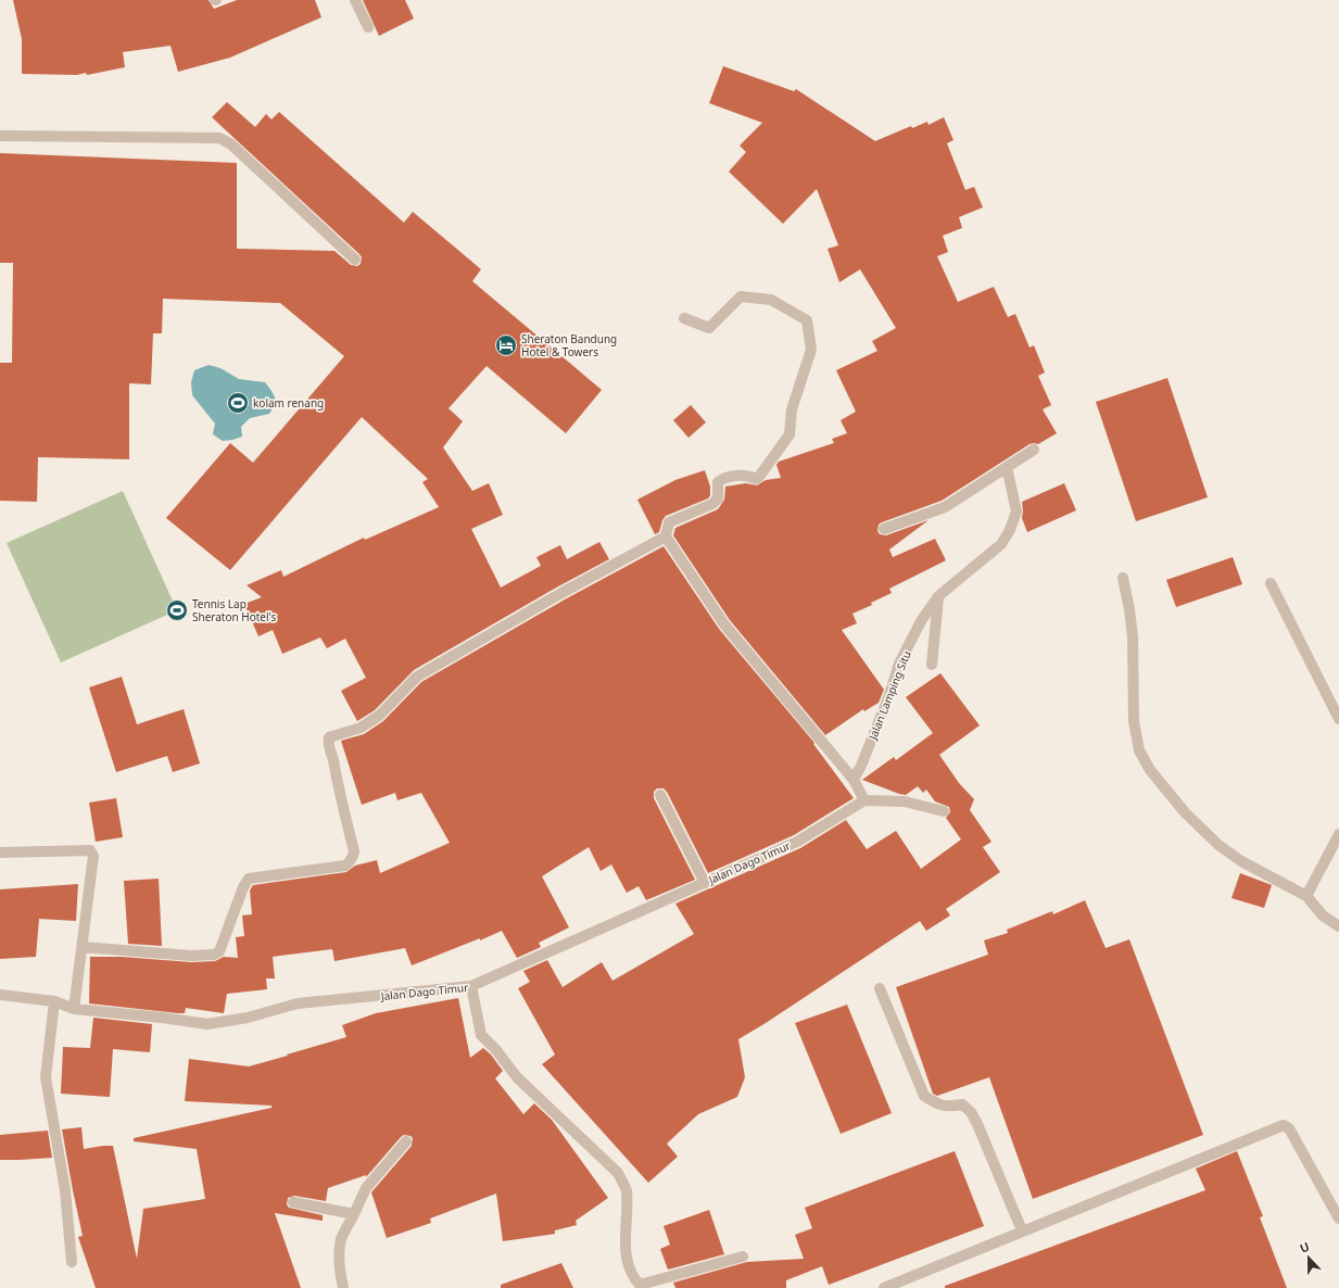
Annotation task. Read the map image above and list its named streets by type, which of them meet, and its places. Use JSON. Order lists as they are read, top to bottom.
{
  "streets": {
    "street": ["Jalan Lamping Situ", "Jalan Dago Timur"]
  },
  "places": {
    "hotel": ["Sheraton Bandung Hotel & Towers"],
    "sports": ["kolam renang", "Tennis Lap Sheraton Hotel's"]
  },
  "north": "top"
}
